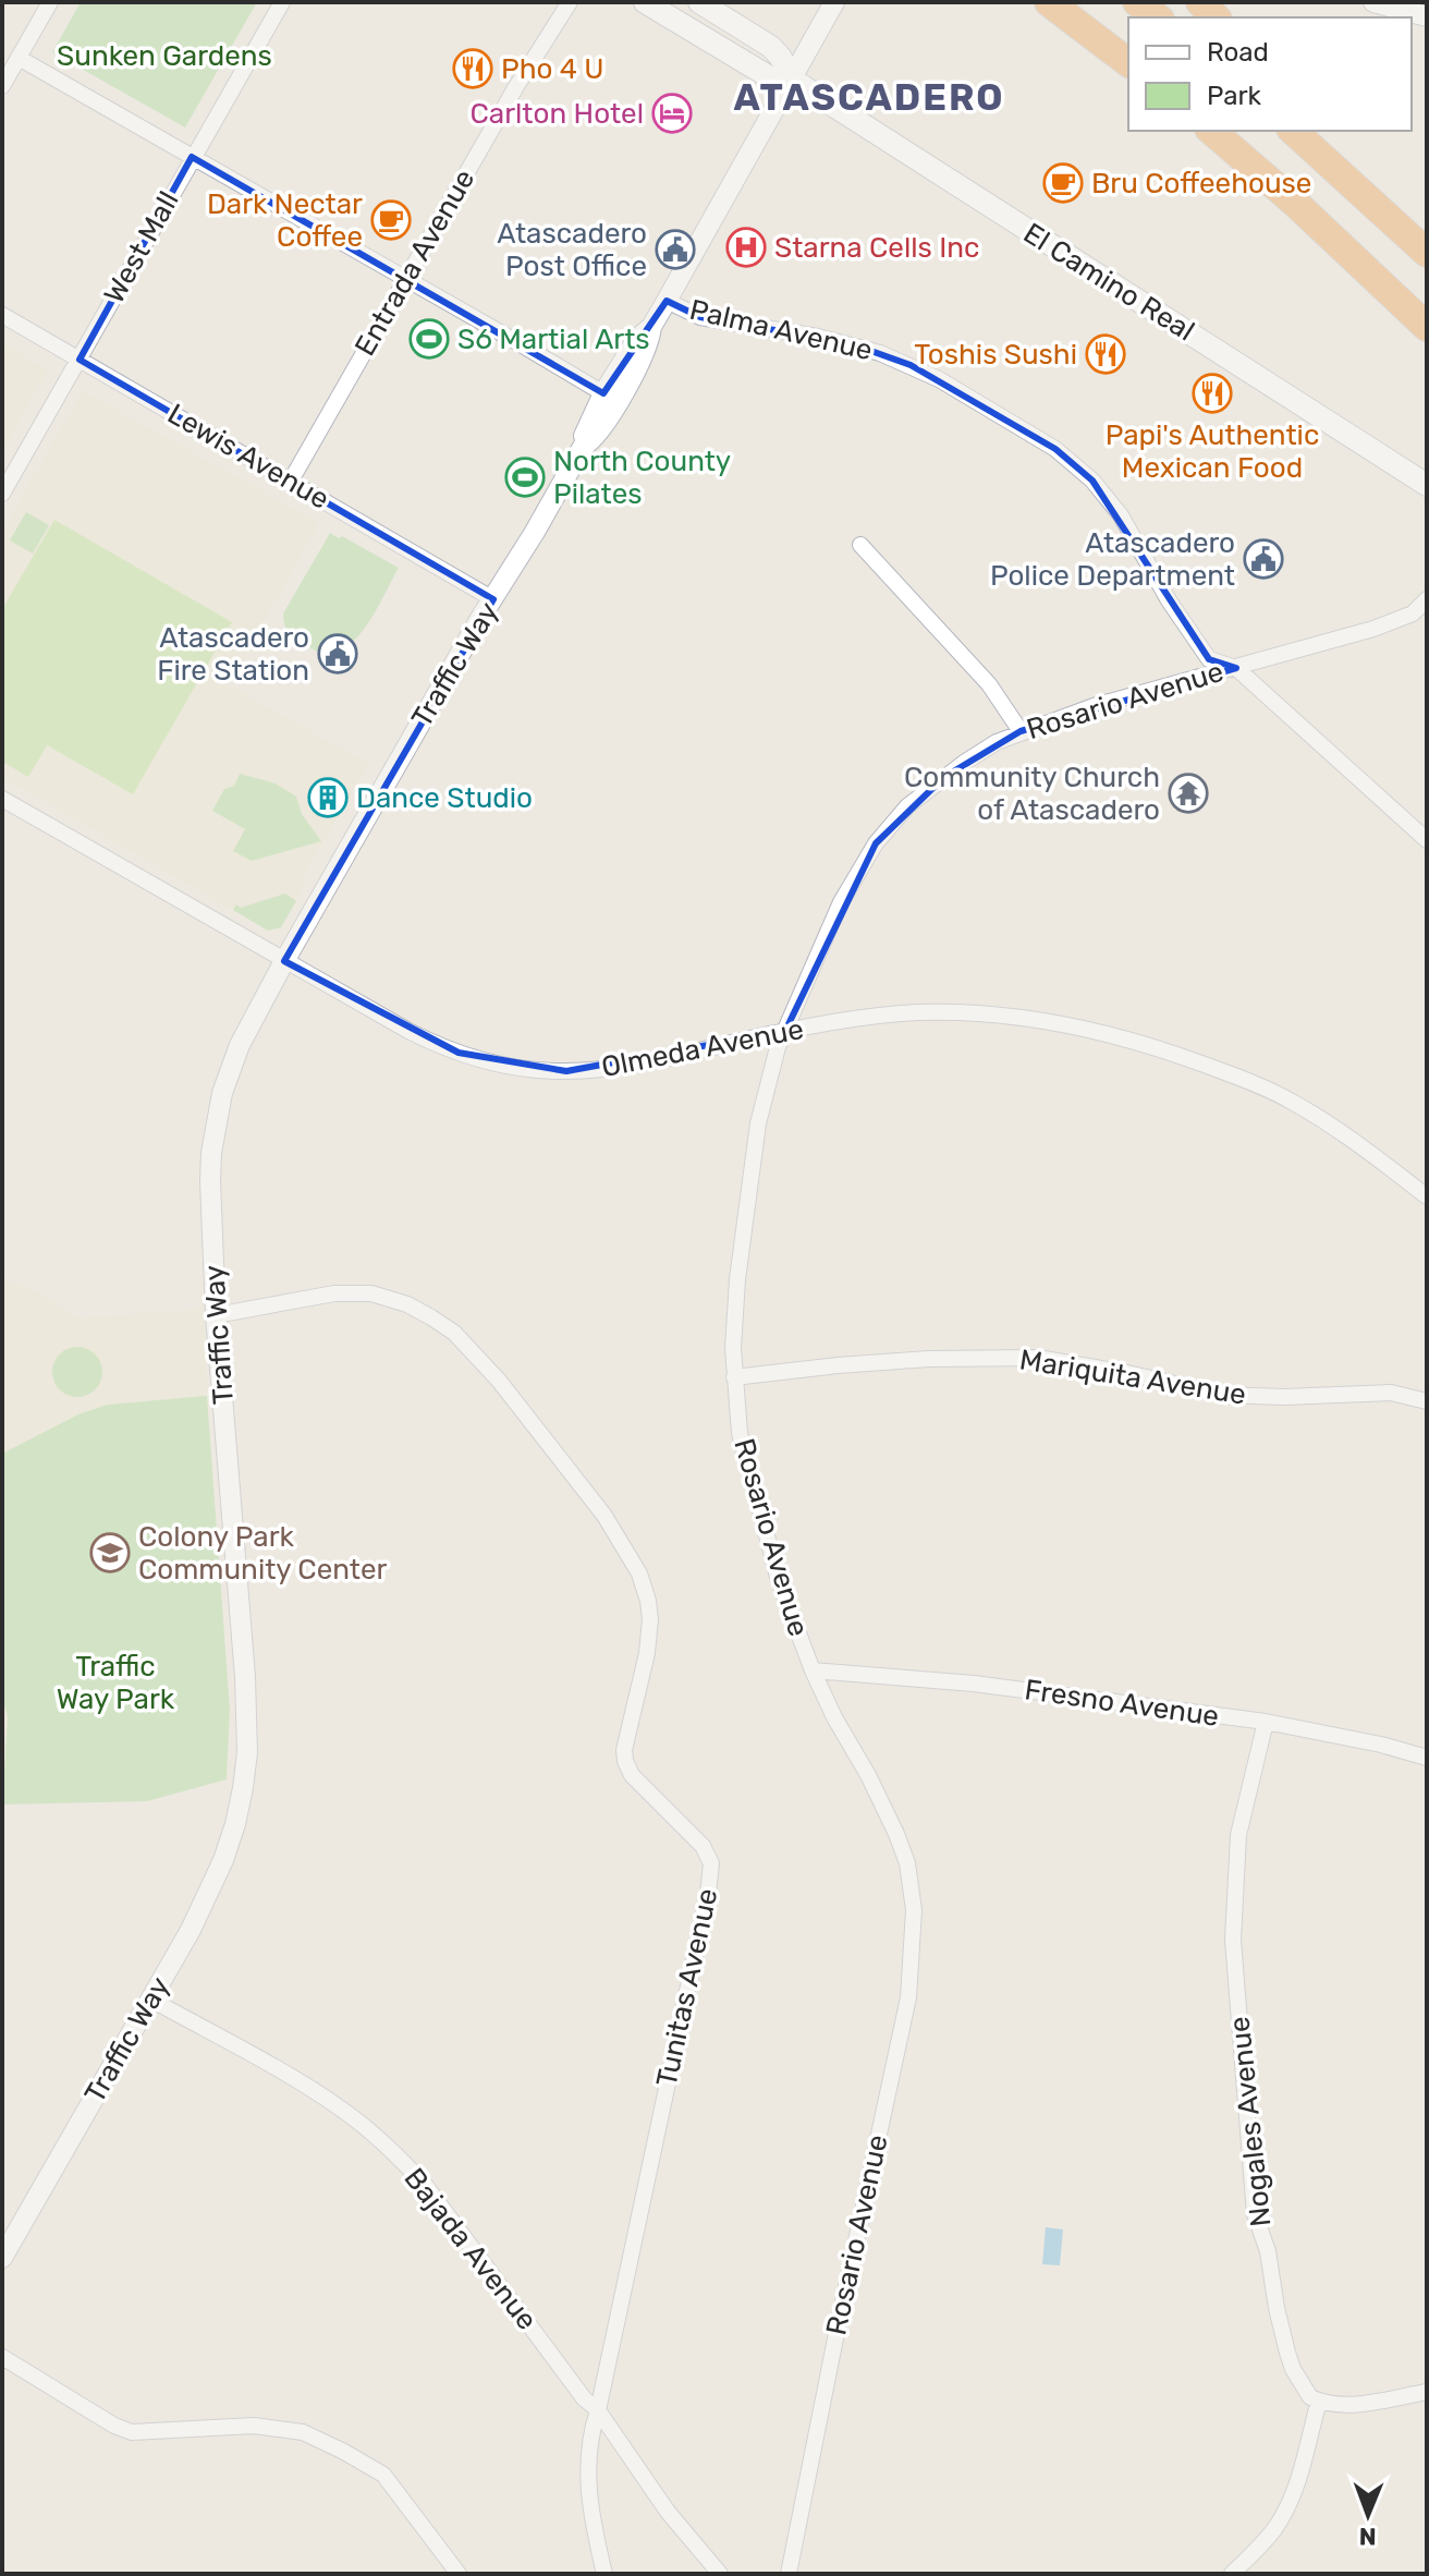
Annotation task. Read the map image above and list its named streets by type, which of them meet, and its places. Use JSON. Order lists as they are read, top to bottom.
{
  "streets": {
    "main road": ["El Camino Real"],
    "street": [
      "West Mall",
      "Entrada Avenue",
      "Palma Avenue",
      "Lewis Avenue",
      "Traffic Way",
      "Rosario Avenue",
      "Olmeda Avenue",
      "Mariquita Avenue",
      "Fresno Avenue",
      "Tunitas Avenue",
      "Nogales Avenue",
      "Bajada Avenue"
    ]
  },
  "crossings": [
    ["West Mall", "Lewis Avenue"],
    ["Entrada Avenue", "Lewis Avenue"],
    ["El Camino Real", "Traffic Way"],
    ["Palma Avenue", "Traffic Way"],
    ["Palma Avenue", "Rosario Avenue"],
    ["Lewis Avenue", "Traffic Way"],
    ["Traffic Way", "Olmeda Avenue"],
    ["Traffic Way", "Tunitas Avenue"],
    ["Traffic Way", "Bajada Avenue"],
    ["Rosario Avenue", "Olmeda Avenue"],
    ["Rosario Avenue", "Mariquita Avenue"],
    ["Rosario Avenue", "Fresno Avenue"],
    ["Fresno Avenue", "Nogales Avenue"],
    ["Tunitas Avenue", "Bajada Avenue"]
  ],
  "districts": ["ATASCADERO"],
  "parks": ["Sunken Gardens", "Traffic Way Park"],
  "places": {
    "restaurant": ["Pho 4 U", "Toshis Sushi", "Papi's Authentic Mexican Food"],
    "hotel": ["Carlton Hotel"],
    "cafe": ["Bru Coffeehouse", "Dark Nectar Coffee"],
    "hospital": ["Starna Cells Inc"],
    "public building": ["Atascadero Post Office", "Atascadero Police Department", "Atascadero Fire Station"],
    "sports": ["S6 Martial Arts", "North County Pilates"],
    "temple": ["Community Church of Atascadero"],
    "building": ["Dance Studio"],
    "school or university": ["Colony Park Community Center"]
  },
  "legend": ["Road", "Park"],
  "north": "bottom"
}
